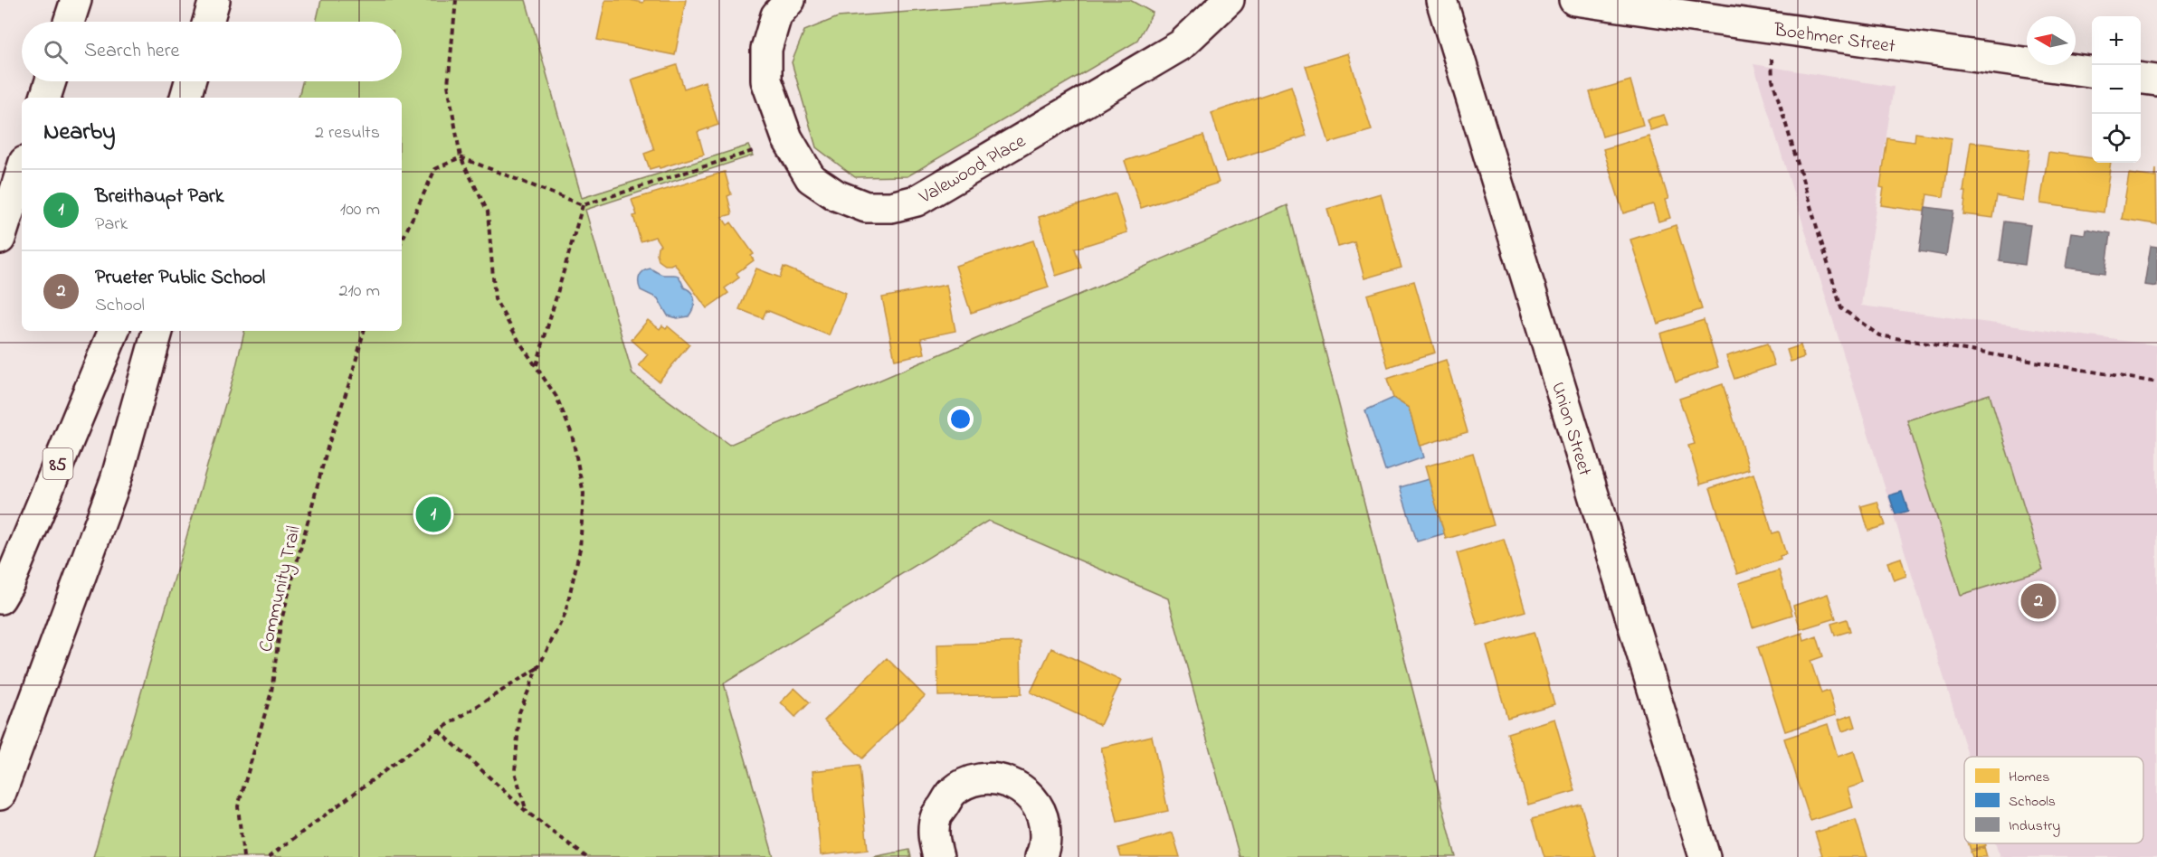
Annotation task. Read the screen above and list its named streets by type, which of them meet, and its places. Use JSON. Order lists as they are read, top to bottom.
{
  "streets": {
    "main road": [
      "Boehmer Street",
      "Valewood Place",
      "Union Street",
      "85"
    ],
    "path": ["Community Trail"]
  },
  "legend": ["Homes", "Schools", "Industry"],
  "north": "left",
  "page": {
    "map_buttons": ["+", "−"],
    "search": "Search here",
    "heading": ["Nearby", "2 results"],
    "list": [
      {
        "mark": "1",
        "name": "Breithaupt Park",
        "note": "Park",
        "value": "100 m"
      },
      {
        "mark": "2",
        "name": "Prueter Public School",
        "note": "School",
        "value": "210 m"
      }
    ],
    "pins": ["1", "2"]
  }
}
